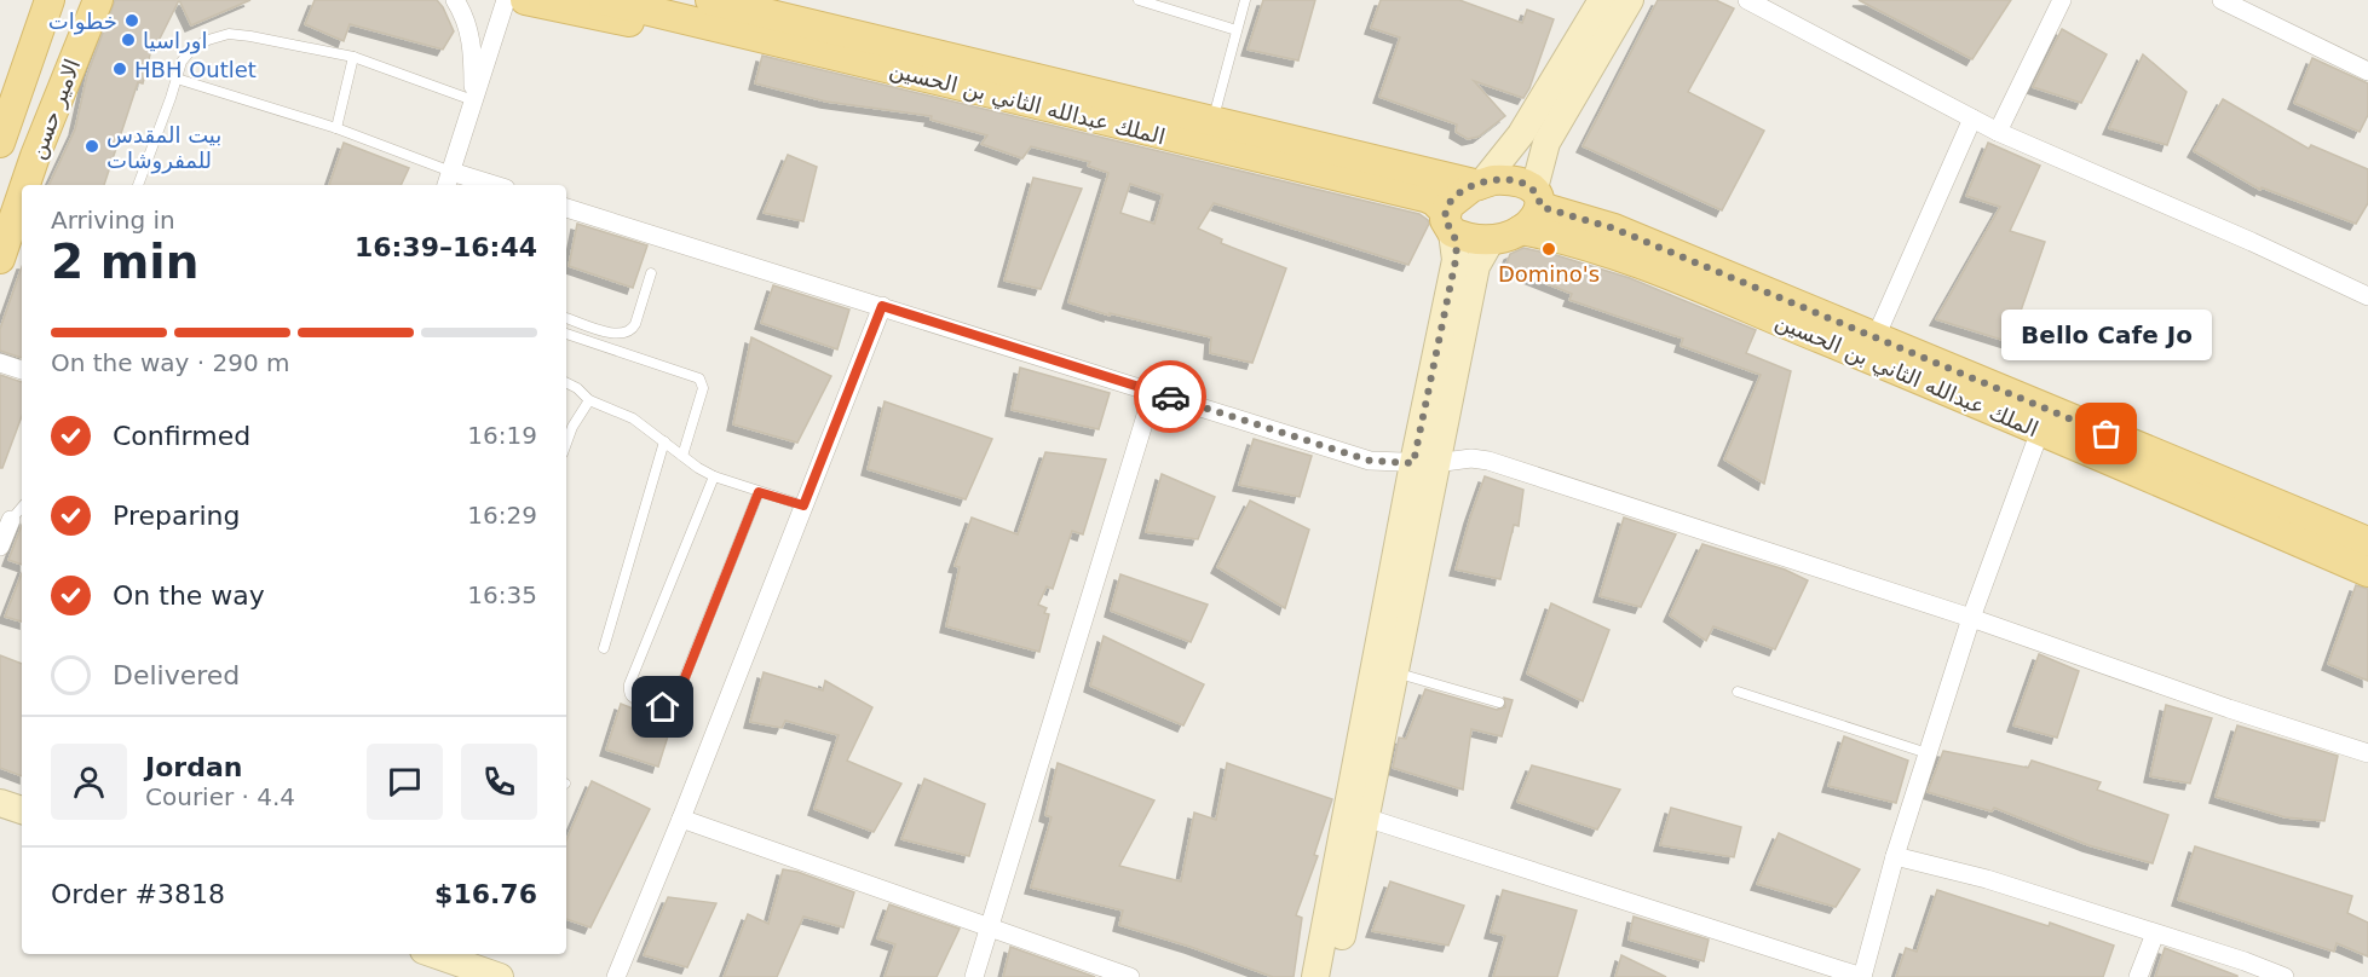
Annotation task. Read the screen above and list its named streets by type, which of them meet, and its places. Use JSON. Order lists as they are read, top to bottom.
{
  "streets": {
    "main road": ["الملك عبدالله الثاني بن الحسين", "الامير حسن"]
  },
  "places": [
    "خطوات",
    "اوراسيا",
    "HBH Outlet",
    "بيت المقدس للمفروشات",
    "Domino's",
    "Bello Cafe Jo"
  ],
  "page": {
    "heading": ["2 min", "Arriving in", "16:39–16:44"],
    "panel": [
      "Jordan",
      "Courier · 4.4",
      "Order #3818",
      "$16.76"
    ],
    "bar": "On the way · 290 m",
    "bubble": "Bello Cafe Jo",
    "list": [
      ["Confirmed", "16:19"],
      ["Preparing", "16:29"],
      ["On the way", "16:35"],
      "Delivered"
    ]
  }
}
